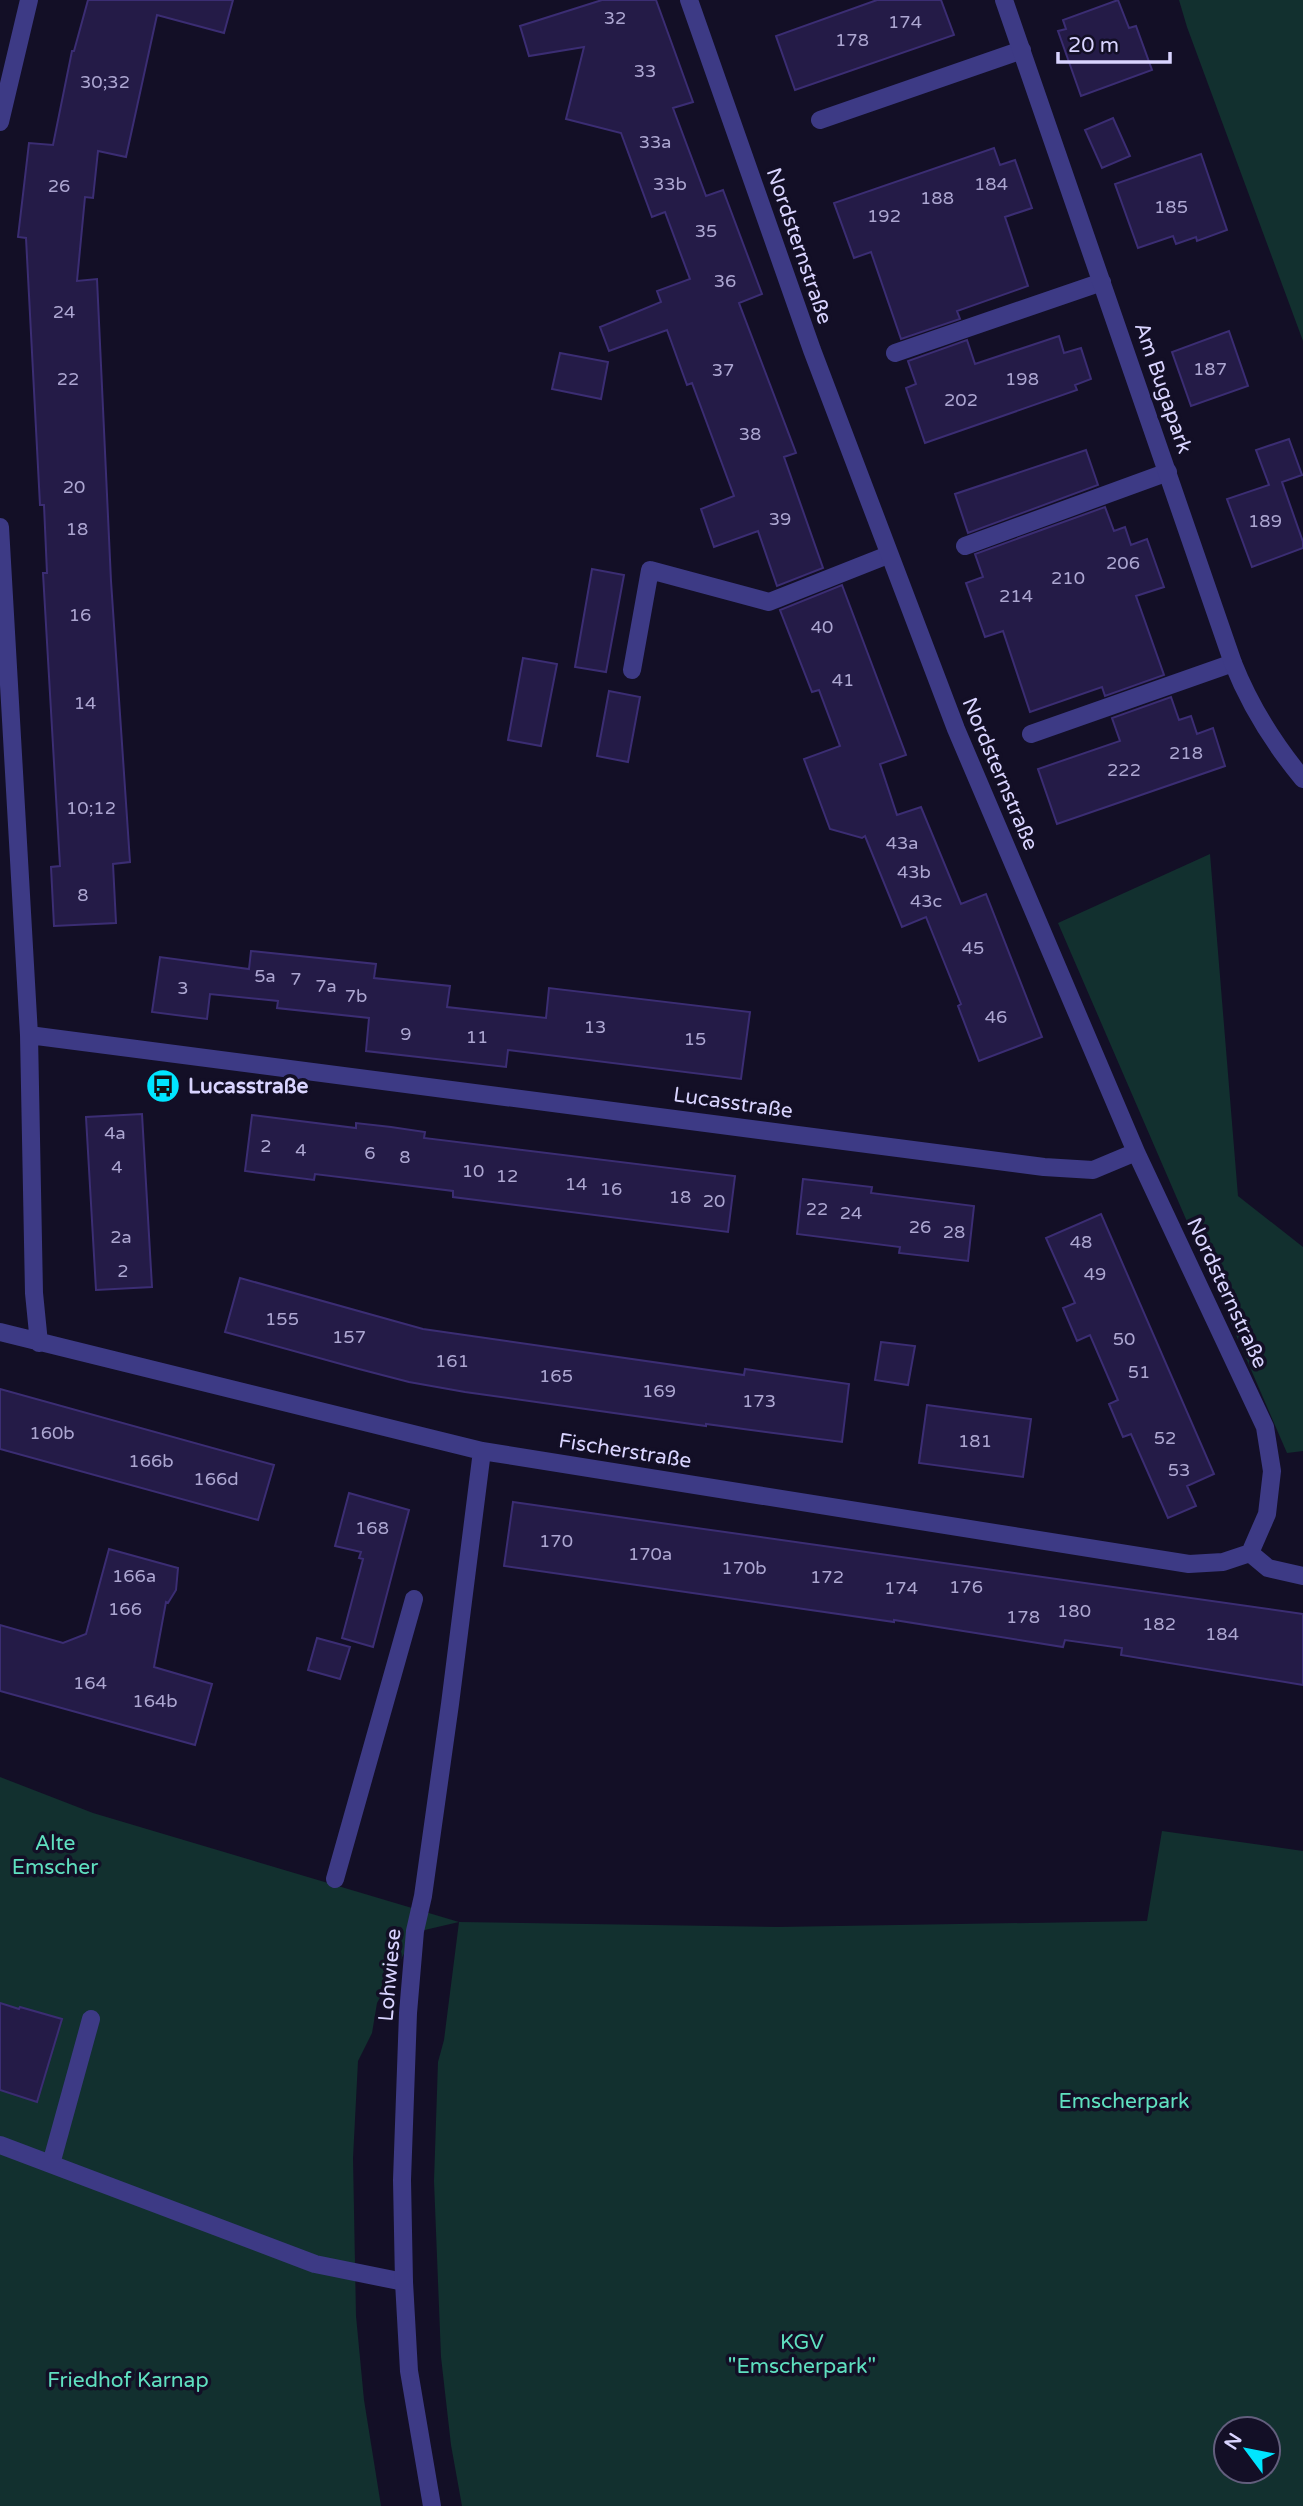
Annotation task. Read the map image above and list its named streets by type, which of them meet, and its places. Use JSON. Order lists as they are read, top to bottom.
{
  "streets": {
    "street": [
      "Nordsternstraße",
      "Am Bugapark",
      "Lucasstraße",
      "Fischerstraße",
      "Lohwiese"
    ]
  },
  "crossings": [
    ["Nordsternstraße", "Lucasstraße"],
    ["Nordsternstraße", "Fischerstraße"],
    ["Fischerstraße", "Lohwiese"]
  ],
  "parks": [
    "Alte Emscher",
    "Emscherpark",
    "KGV \"Emscherpark\"",
    "Friedhof Karnap"
  ],
  "places": {
    "bus stop": ["Lucasstraße"]
  },
  "house_numbers": [
    "32",
    "174",
    "178",
    "33",
    "30;32",
    "33a",
    "33b",
    "184",
    "26",
    "188",
    "185",
    "192",
    "35",
    "36",
    "24",
    "187",
    "37",
    "22",
    "198",
    "202",
    "38",
    "20",
    "39",
    "189",
    "18",
    "206",
    "210",
    "214",
    "16",
    "40",
    "41",
    "14",
    "218",
    "222",
    "10;12",
    "43a",
    "43b",
    "8",
    "43c",
    "45",
    "5a",
    "7",
    "7a",
    "3",
    "7b",
    "46",
    "13",
    "9",
    "11",
    "15",
    "4a",
    "2",
    "4",
    "6",
    "8",
    "4",
    "10",
    "12",
    "14",
    "16",
    "18",
    "20",
    "22",
    "24",
    "26",
    "28",
    "2a",
    "48",
    "2",
    "49",
    "155",
    "157",
    "50",
    "161",
    "51",
    "165",
    "169",
    "173",
    "160b",
    "52",
    "181",
    "166b",
    "53",
    "166d",
    "168",
    "170",
    "170a",
    "170b",
    "166a",
    "172",
    "176",
    "174",
    "166",
    "180",
    "178",
    "182",
    "184",
    "164",
    "164b"
  ],
  "scale_bar": "20 m",
  "north": "top left"
}
